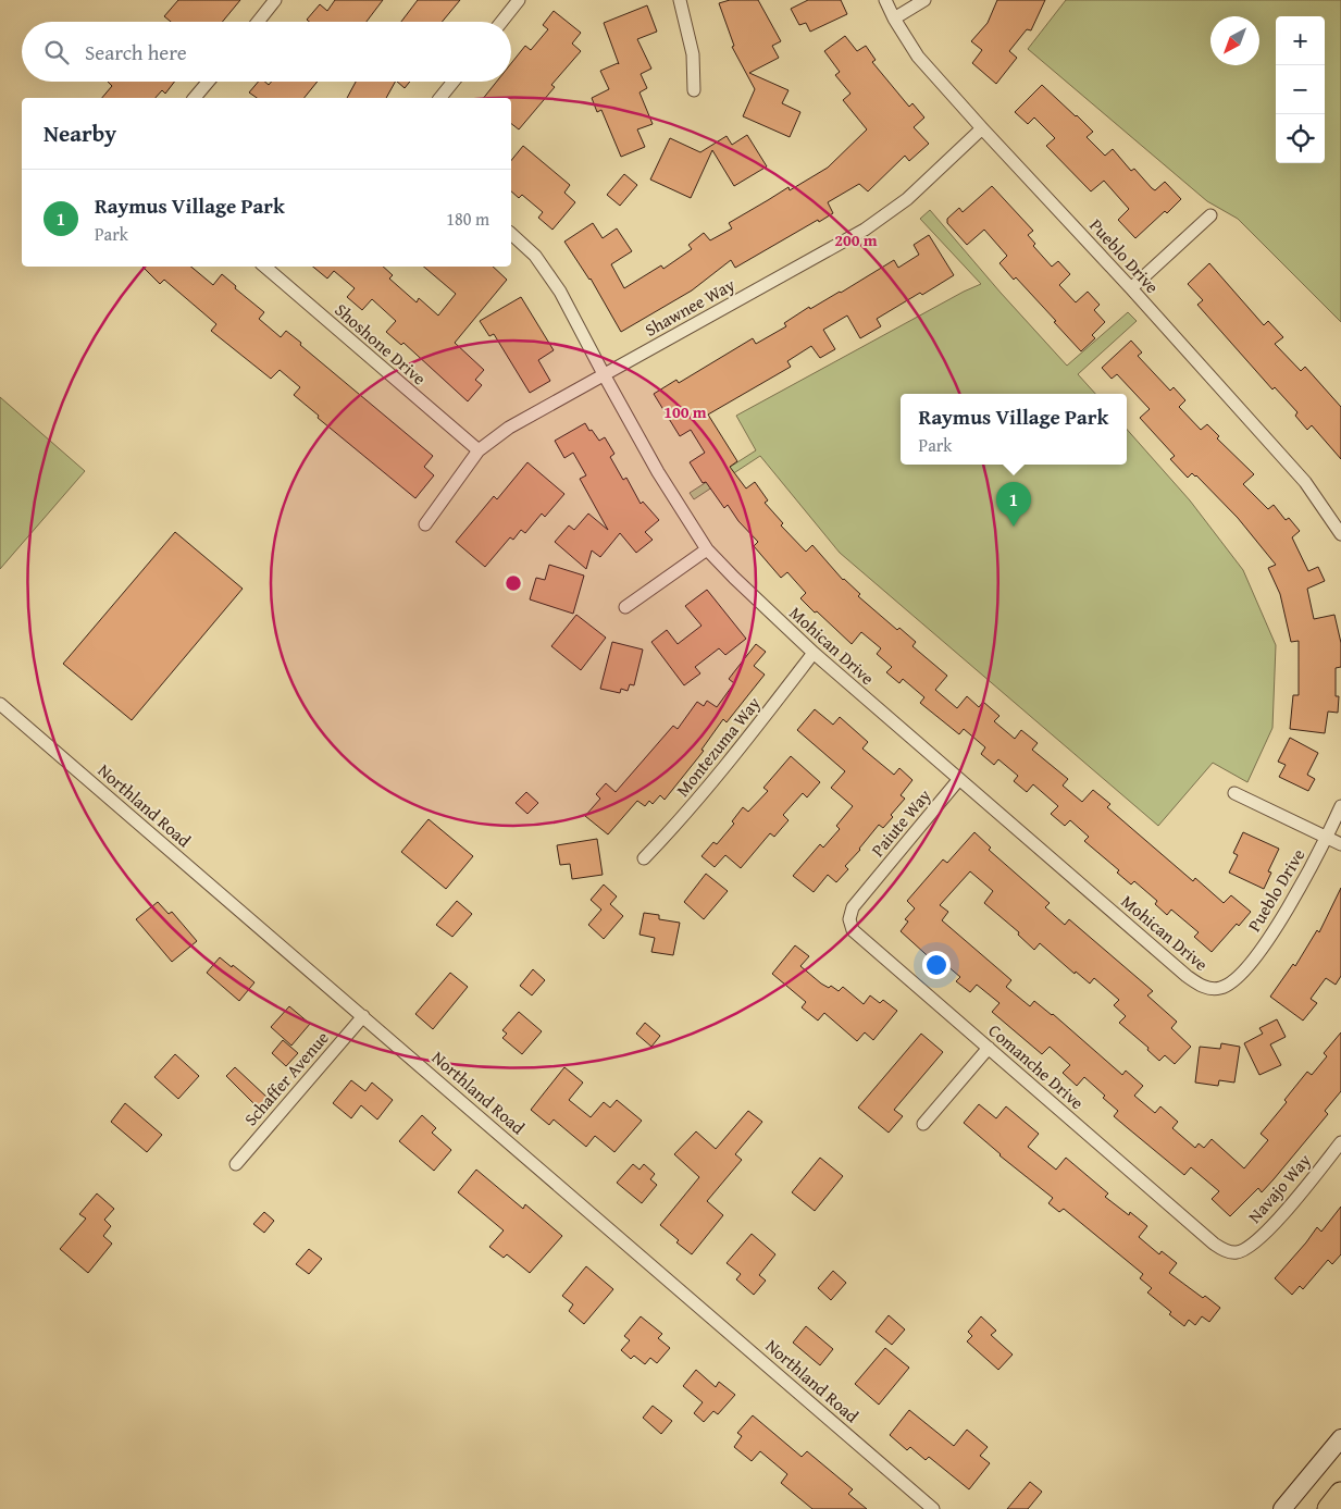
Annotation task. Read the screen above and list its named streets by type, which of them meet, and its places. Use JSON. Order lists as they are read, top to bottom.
{
  "streets": {
    "street": [
      "Pueblo Drive",
      "Shawnee Way",
      "Shoshone Drive",
      "Mohican Drive",
      "Montezuma Way",
      "Northland Road",
      "Paiute Way",
      "Comanche Drive",
      "Schaffer Avenue",
      "Navajo Way"
    ]
  },
  "crossings": [
    ["Pueblo Drive", "Shawnee Way"],
    ["Pueblo Drive", "Mohican Drive"],
    ["Shawnee Way", "Shoshone Drive"],
    ["Shawnee Way", "Mohican Drive"],
    ["Mohican Drive", "Montezuma Way"],
    ["Mohican Drive", "Paiute Way"],
    ["Northland Road", "Schaffer Avenue"],
    ["Paiute Way", "Comanche Drive"],
    ["Comanche Drive", "Navajo Way"]
  ],
  "north": "bottom left",
  "page": {
    "map_buttons": ["+", "−"],
    "search": "Search here",
    "heading": "Nearby",
    "list": [
      {
        "mark": "1",
        "name": "Raymus Village Park",
        "note": "Park",
        "value": "180 m"
      }
    ],
    "popup": ["Raymus Village Park", "Park"],
    "pins": "1"
  },
  "rings": ["200 m", "100 m"]
}
